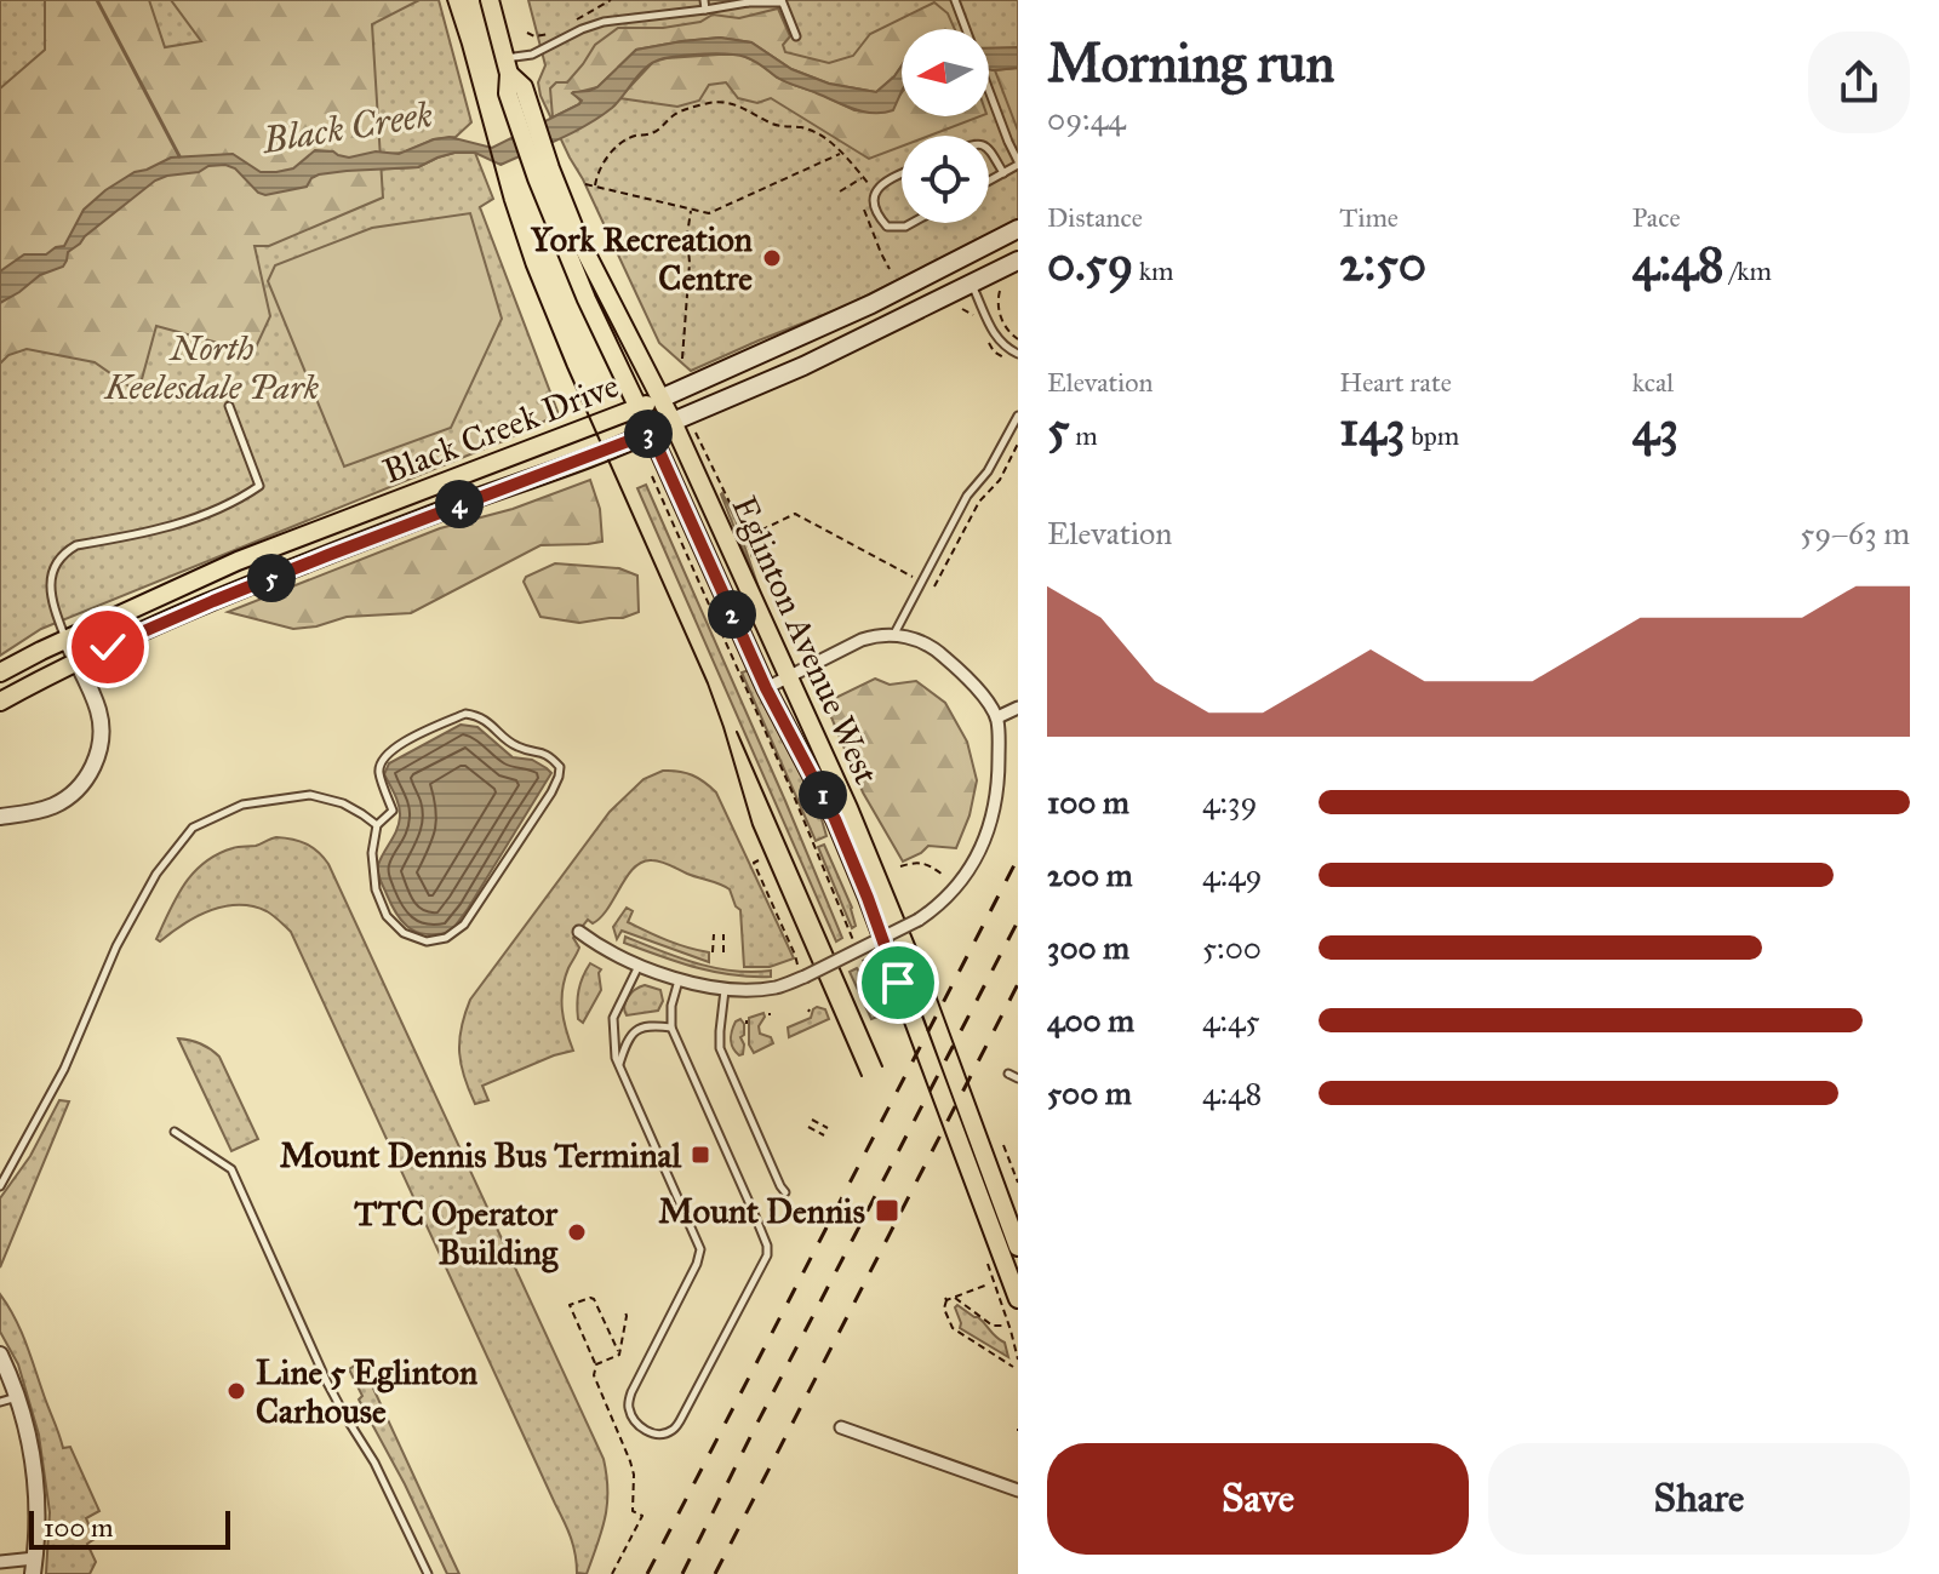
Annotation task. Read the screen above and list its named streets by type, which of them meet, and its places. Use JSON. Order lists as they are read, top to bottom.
{
  "streets": {
    "main road": ["Black Creek Drive", "Eglinton Avenue West"]
  },
  "crossings": [
    ["Black Creek Drive", "Eglinton Avenue West"]
  ],
  "water": ["Black Creek"],
  "parks": ["North Keelesdale Park"],
  "places": {
    "other": ["York Recreation Centre", "TTC Operator Building", "Line 5 Eglinton Carhouse"],
    "transit": ["Mount Dennis Bus Terminal", "Mount Dennis"]
  },
  "scale_bar": "100 m",
  "north": "left",
  "page": {
    "heading": ["Morning run", "09:44"],
    "stats": [
      ["Distance", "0.59 km"],
      ["Time", "2:50"],
      ["Pace", "4:48 /km"],
      ["Elevation", "5 m"],
      ["Heart rate", "143 bpm"],
      ["kcal", "43"]
    ],
    "pins": [
      "3",
      "4",
      "5",
      "2",
      "1"
    ],
    "chart": ["Elevation", "59–63 m"],
    "list": [
      {
        "name": "100 m",
        "note": "4:39"
      },
      {
        "name": "200 m",
        "note": "4:49"
      },
      {
        "name": "300 m",
        "note": "5:00"
      },
      {
        "name": "400 m",
        "note": "4:45"
      },
      {
        "name": "500 m",
        "note": "4:48"
      }
    ],
    "buttons": ["Save", "Share"],
    "scale": "100 m"
  }
}
